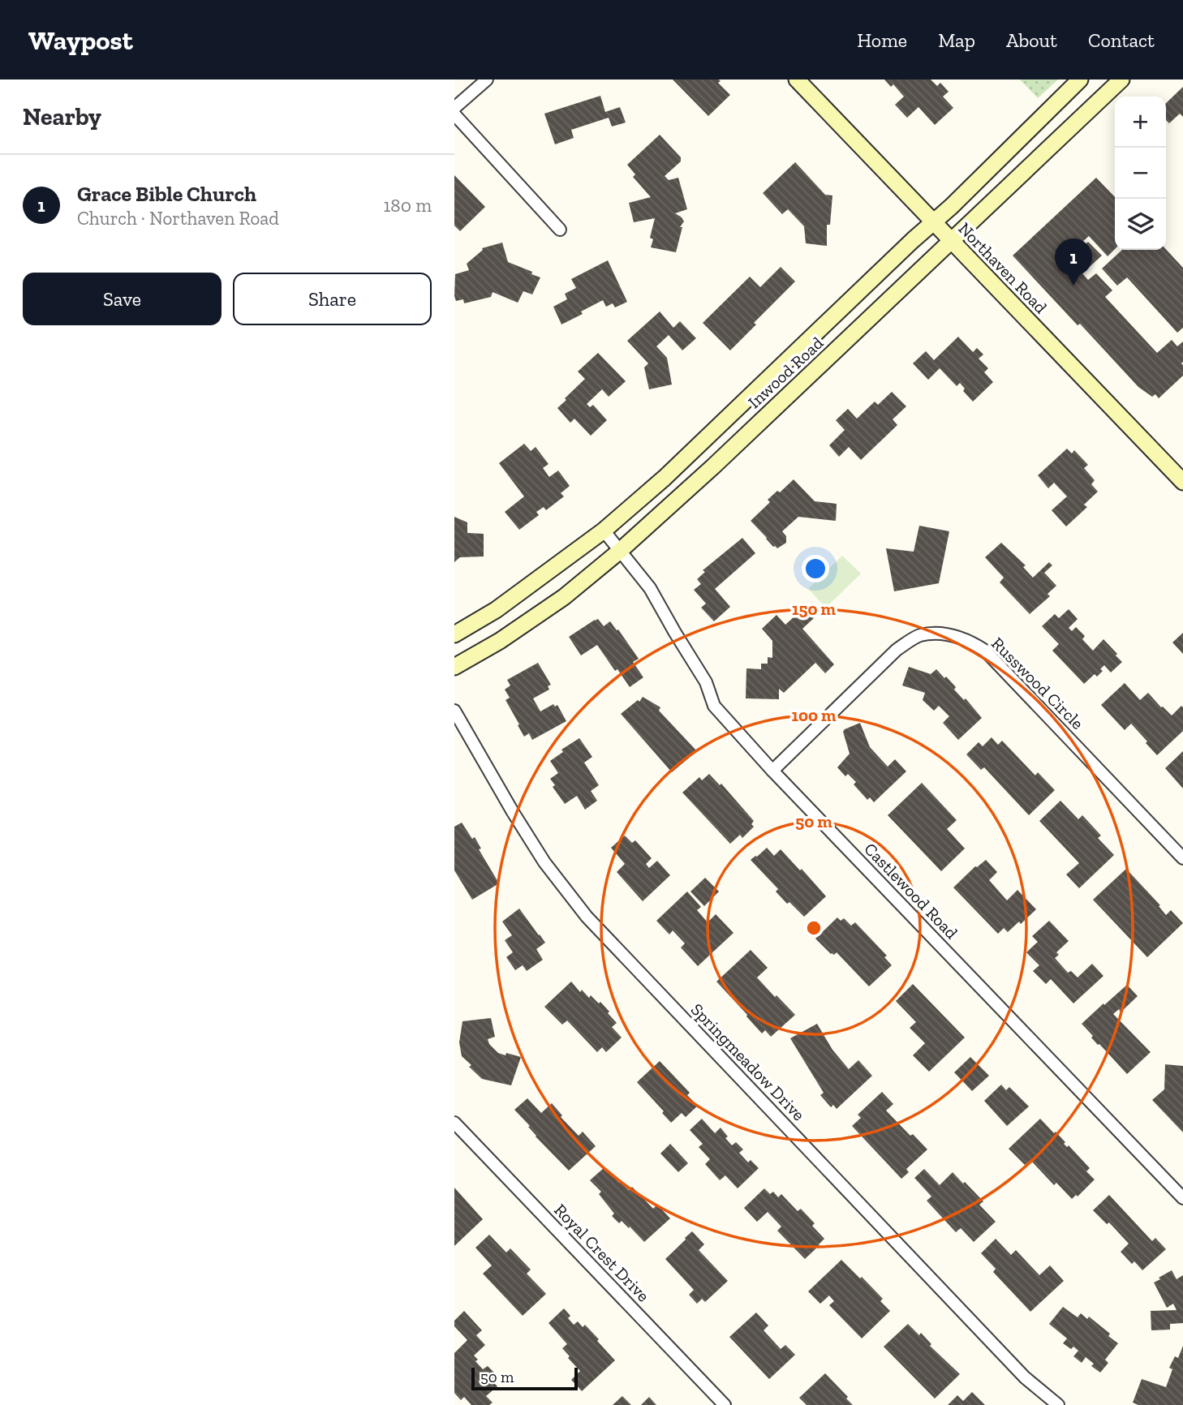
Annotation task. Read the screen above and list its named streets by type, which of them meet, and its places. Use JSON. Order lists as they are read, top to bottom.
{
  "streets": {
    "main road": ["Northaven Road", "Inwood Road"],
    "street": [
      "Russwood Circle",
      "Castlewood Road",
      "Springmeadow Drive",
      "Royal Crest Drive"
    ]
  },
  "crossings": [
    ["Northaven Road", "Inwood Road"],
    ["Inwood Road", "Castlewood Road"],
    ["Russwood Circle", "Castlewood Road"]
  ],
  "scale_bar": "50 m",
  "page": {
    "header": "Waypost",
    "nav": [
      "Home",
      "Map",
      "About",
      "Contact"
    ],
    "heading": "Nearby",
    "map_buttons": ["+", "−"],
    "list": [
      {
        "mark": "1",
        "name": "Grace Bible Church",
        "note": "Church · Northaven Road",
        "value": "180 m"
      }
    ],
    "pins": "1",
    "buttons": ["Save", "Share"],
    "scale": "50 m"
  },
  "rings": ["150 m", "100 m", "50 m"]
}
